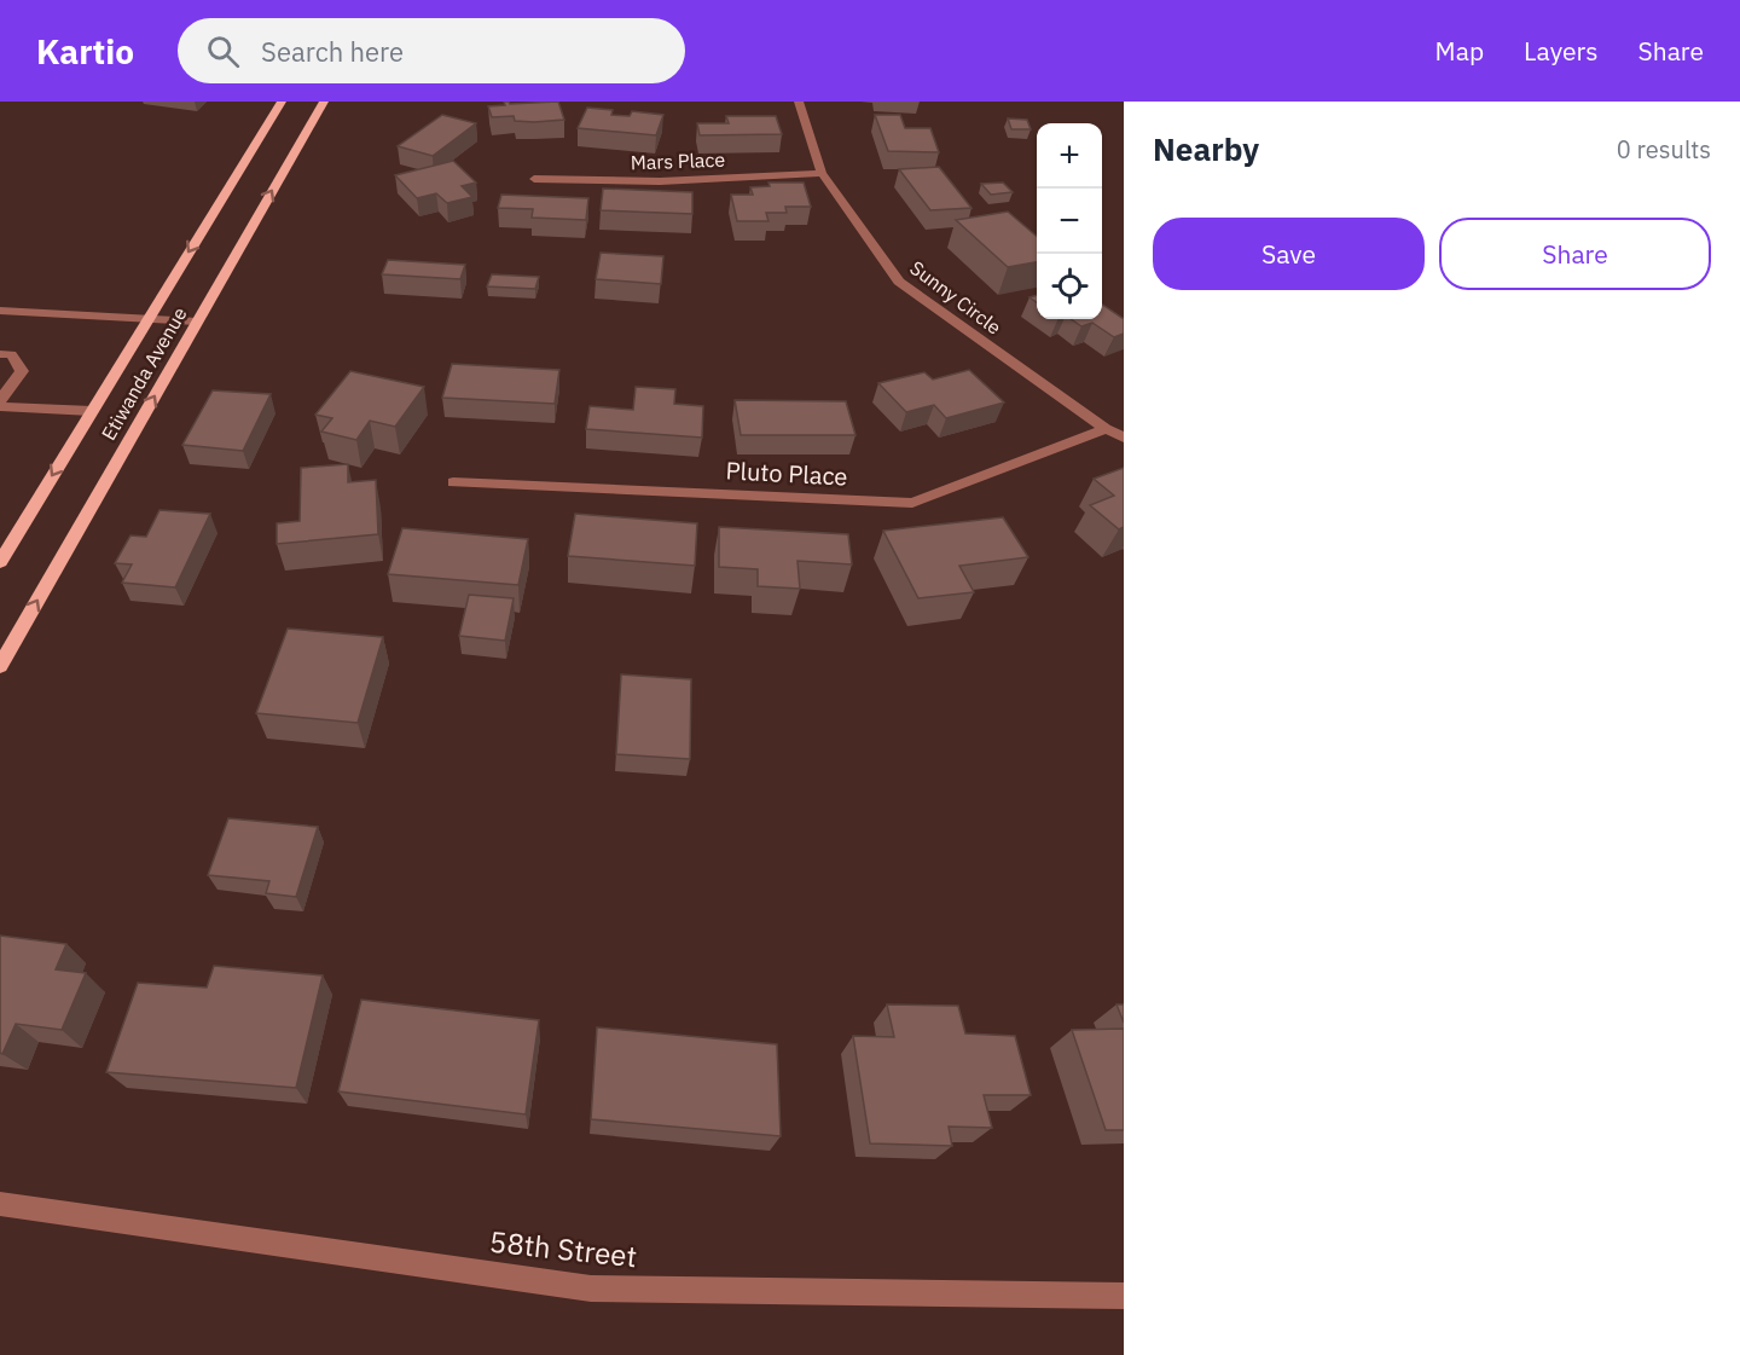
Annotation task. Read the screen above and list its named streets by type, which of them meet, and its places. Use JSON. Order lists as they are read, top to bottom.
{
  "streets": {
    "main road": ["Etiwanda Avenue"],
    "street": [
      "Mars Place",
      "Sunny Circle",
      "Pluto Place",
      "58th Street"
    ]
  },
  "crossings": [
    ["Mars Place", "Sunny Circle"],
    ["Sunny Circle", "Pluto Place"]
  ],
  "page": {
    "header": "Kartio",
    "search": "Search here",
    "nav": ["Map", "Layers", "Share"],
    "heading": ["Nearby", "0 results"],
    "map_buttons": ["+", "−"],
    "buttons": ["Save", "Share"]
  }
}
